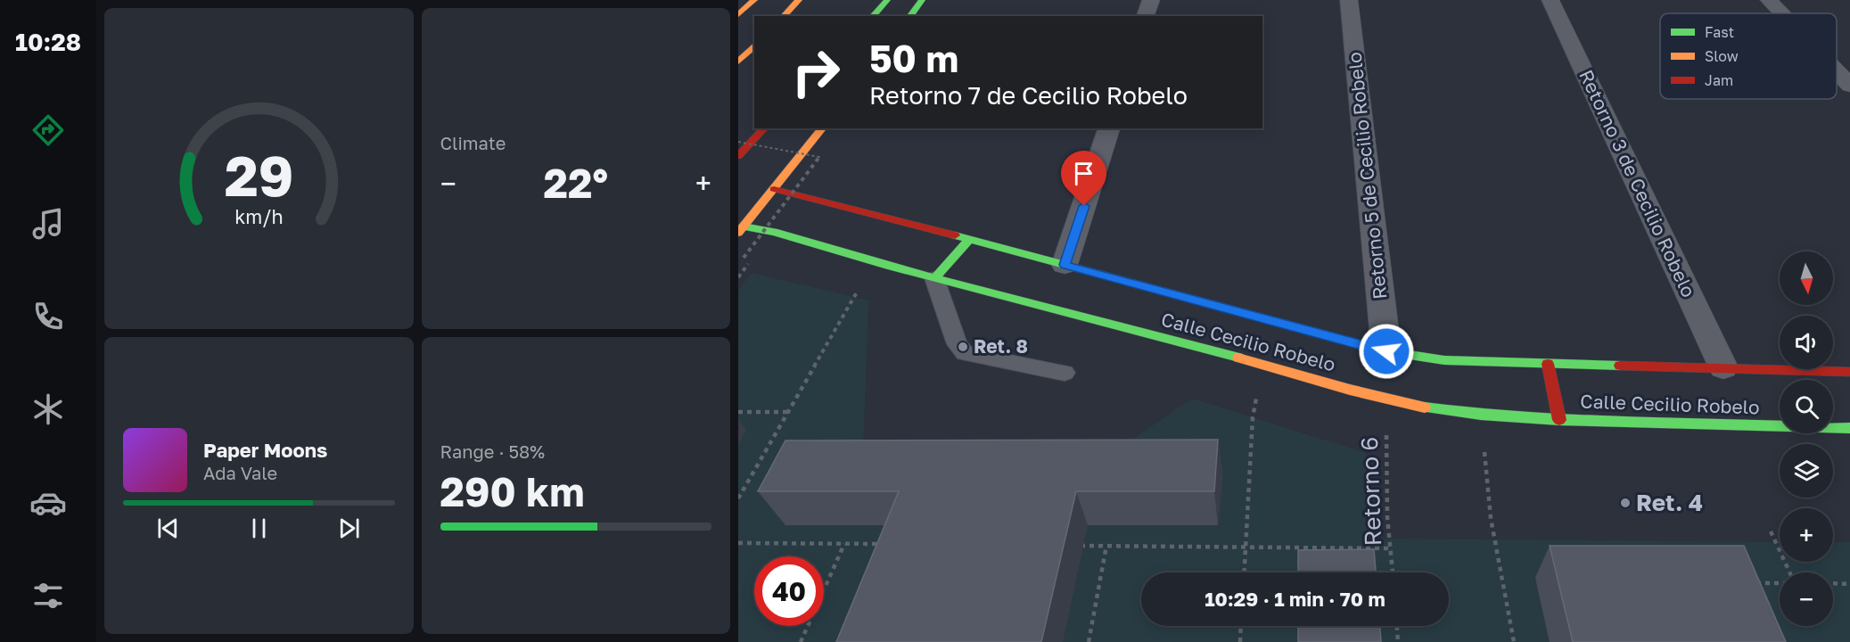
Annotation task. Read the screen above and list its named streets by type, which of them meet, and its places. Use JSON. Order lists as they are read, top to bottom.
{
  "streets": {
    "main road": ["Calle Cecilio Robelo"],
    "street": ["Retorno 5 de Cecilio Robelo", "Retorno 3 de Cecilio Robelo"],
    "path": ["Retorno 6"]
  },
  "crossings": [
    ["Retorno 5 de Cecilio Robelo", "Calle Cecilio Robelo"],
    ["Retorno 3 de Cecilio Robelo", "Calle Cecilio Robelo"],
    ["Calle Cecilio Robelo", "Retorno 6"]
  ],
  "places": ["Ret. 8", "Ret. 4"],
  "legend": ["Fast", "Slow", "Jam"],
  "north": "bottom",
  "page": {
    "tabs": "10:28",
    "tile": [
      "Climate",
      ["Range · 58%", "290 km"]
    ],
    "turn": ["50 m", "Retorno 7 de Cecilio Robelo"],
    "heat": ["−", "22°", "+"],
    "map_buttons": ["+", "−"],
    "song": ["Paper Moons", "Ada Vale"],
    "limit": "40",
    "trip": "10:29 · 1 min · 70 m",
    "gauge": ["29", "km/h"]
  }
}
